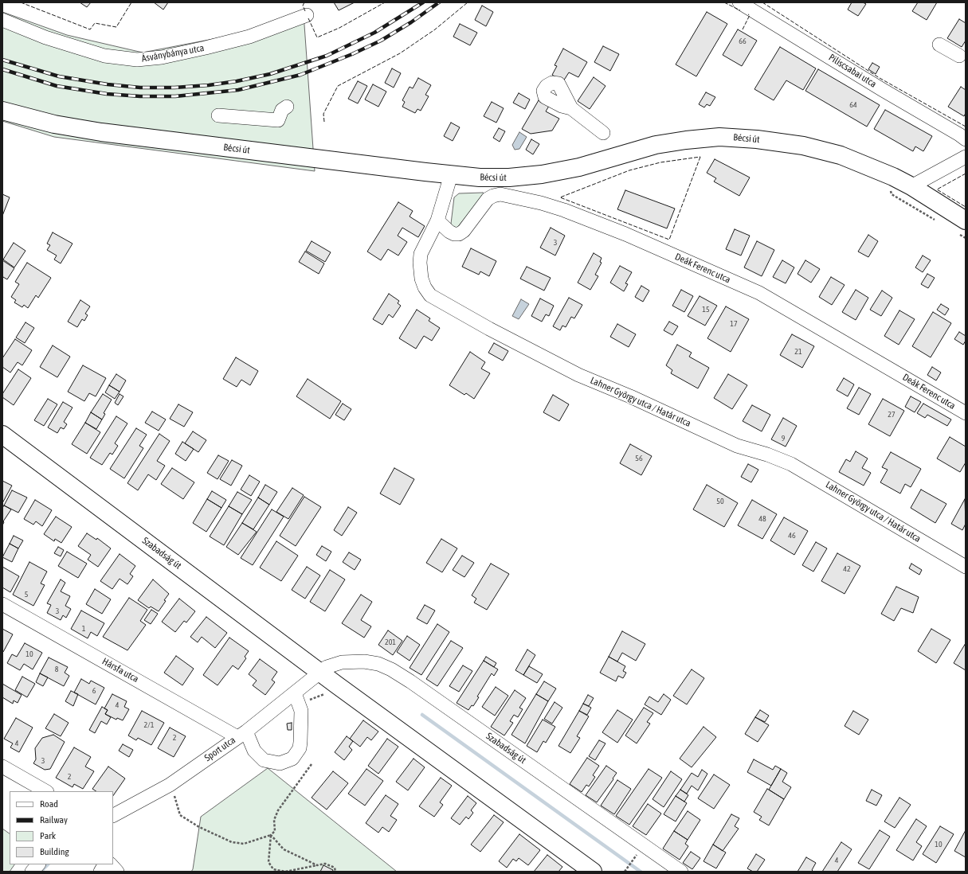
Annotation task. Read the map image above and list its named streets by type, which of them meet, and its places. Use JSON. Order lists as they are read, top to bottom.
{
  "streets": {
    "main road": ["Bécsi út", "Szabadság út"],
    "street": [
      "Ásványbánya utca",
      "Piliscsabai utca",
      "Deák Ferenc utca",
      "Lahner György utca / Határ utca",
      "Hársfa utca",
      "Sport utca"
    ]
  },
  "crossings": [
    ["Bécsi út", "Lahner György utca / Határ utca"],
    ["Deák Ferenc utca", "Lahner György utca / Határ utca"],
    ["Szabadság út", "Sport utca"],
    ["Hársfa utca", "Sport utca"]
  ],
  "house_numbers": [
    "66",
    "64",
    "3",
    "15",
    "17",
    "21",
    "27",
    "9",
    "56",
    "50",
    "48",
    "46",
    "42",
    "5",
    "3",
    "1",
    "201",
    "10",
    "8",
    "6",
    "4",
    "2/1",
    "2",
    "4",
    "3",
    "2",
    "10",
    "4"
  ],
  "legend": [
    "Road",
    "Railway",
    "Park",
    "Building"
  ]
}
